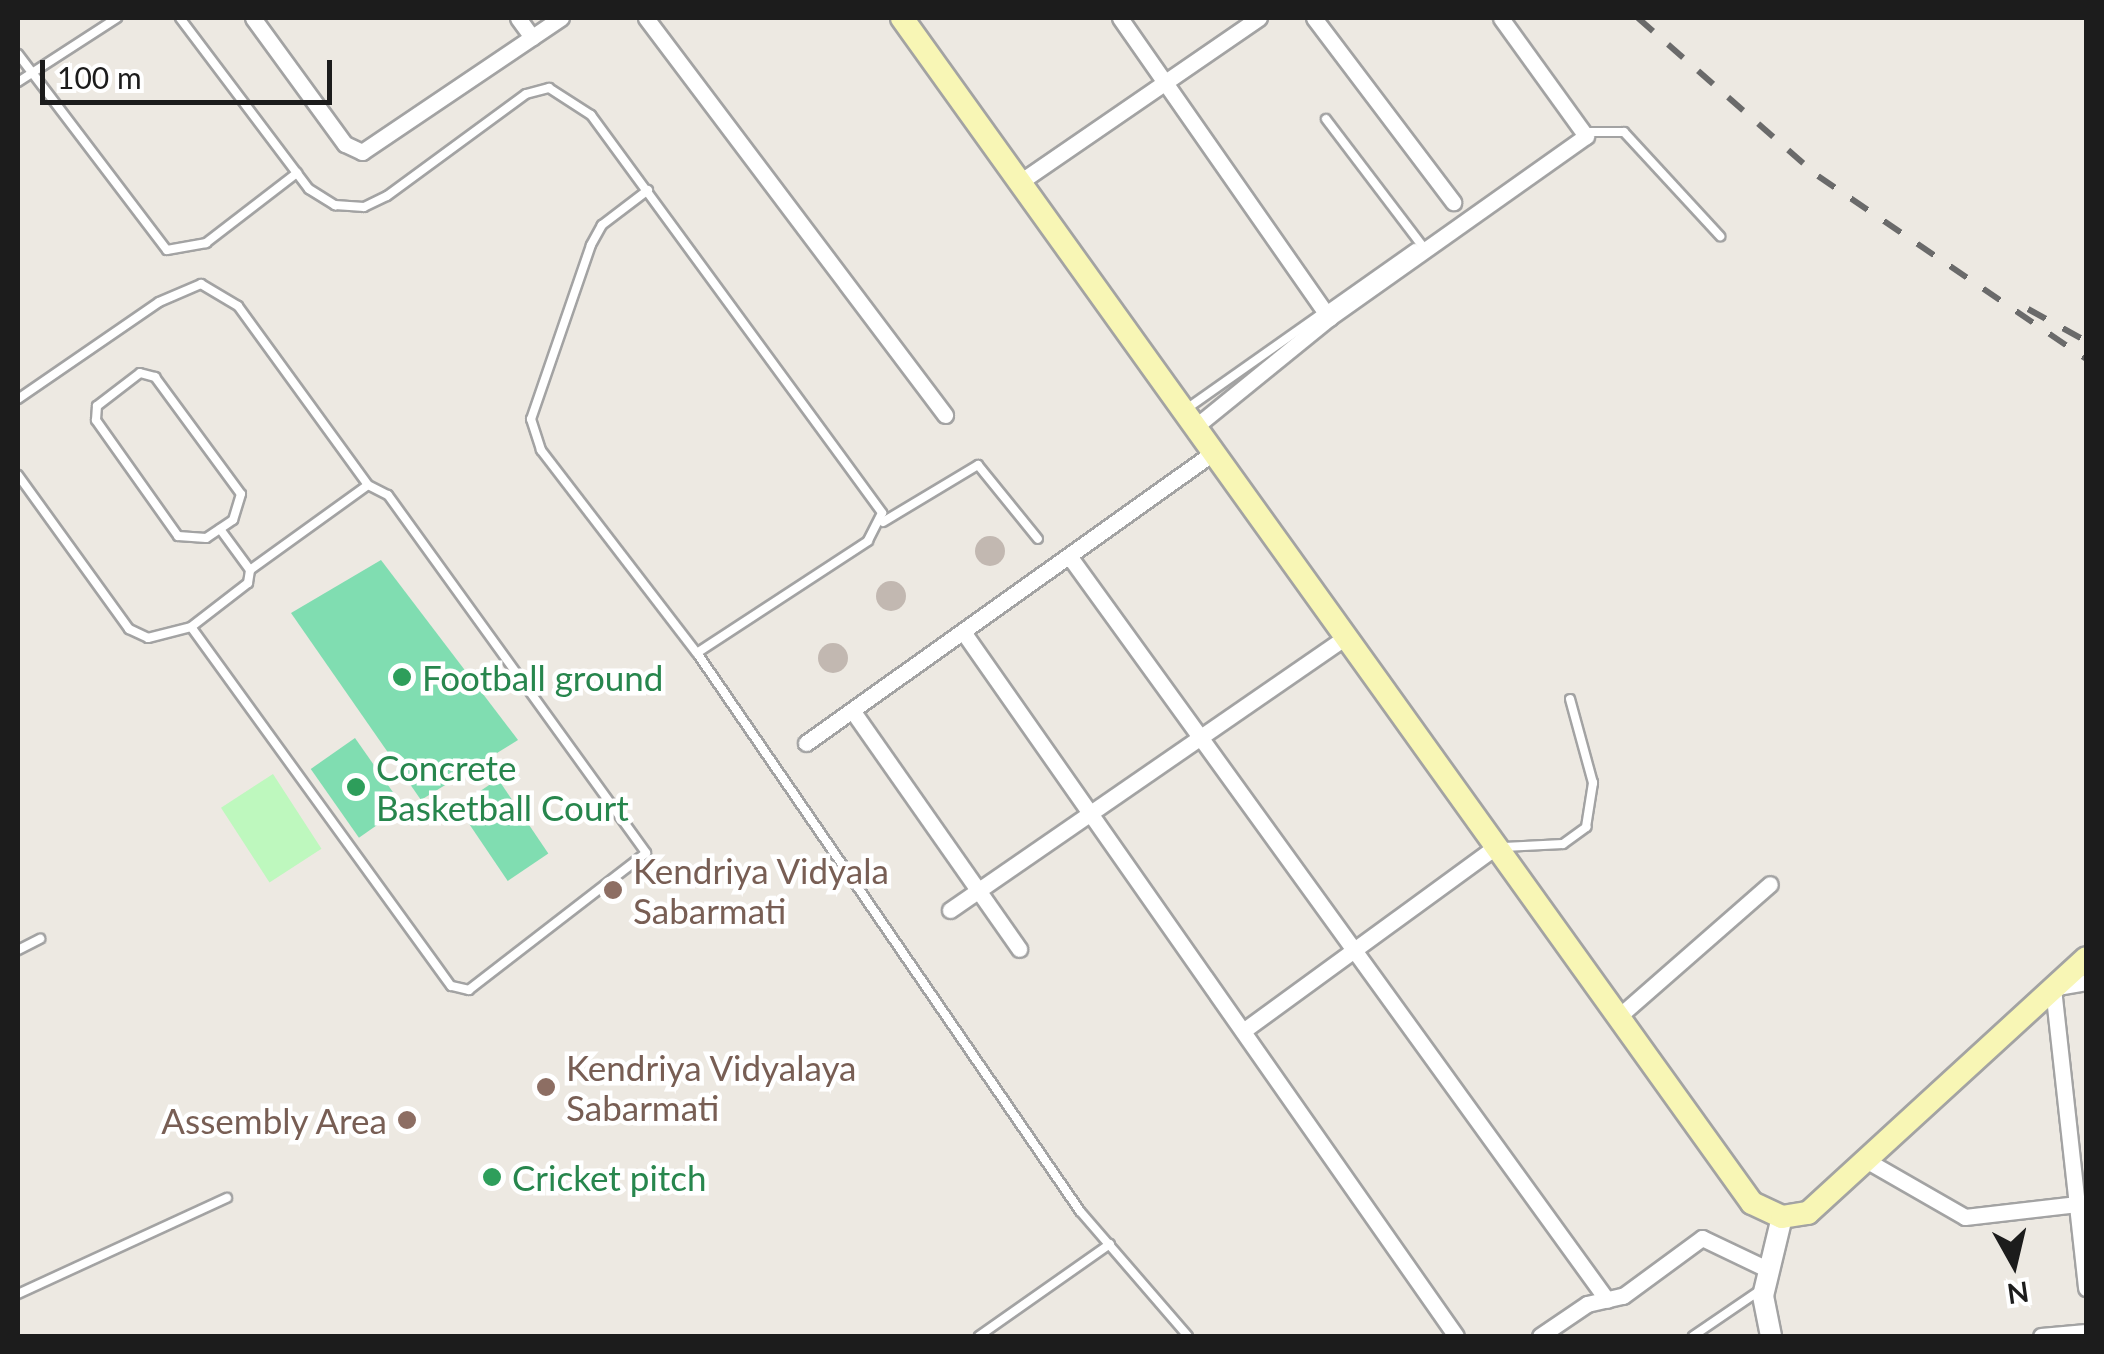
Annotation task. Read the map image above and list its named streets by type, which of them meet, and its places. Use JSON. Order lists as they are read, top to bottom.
{
  "places": [
    "Football ground",
    "Concrete Basketball Court",
    "Kendriya Vidyala Sabarmati",
    "Kendriya Vidyalaya Sabarmati",
    "Assembly Area",
    "Cricket pitch"
  ],
  "scale_bar": "100 m",
  "north": "bottom"
}
